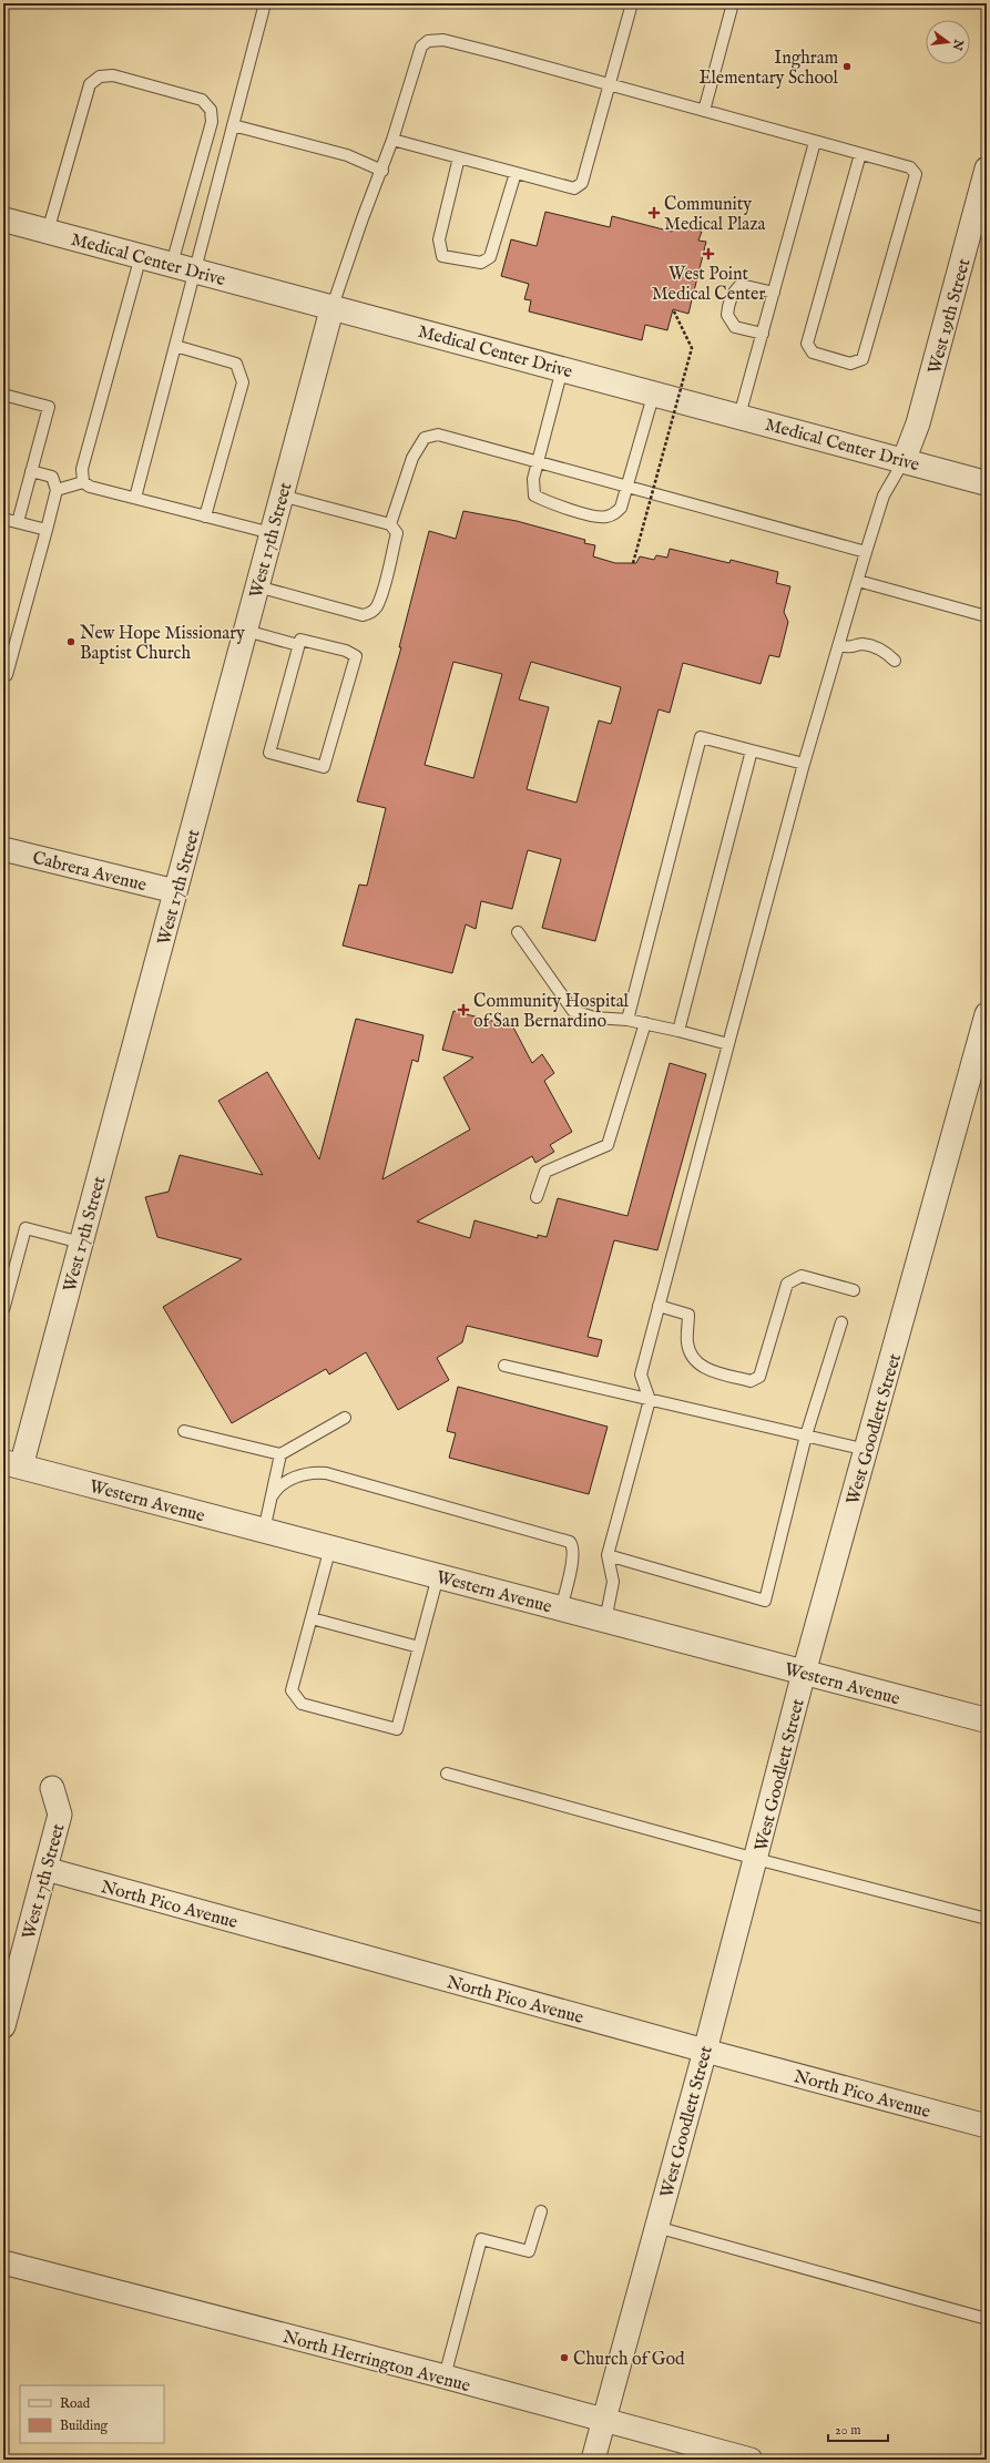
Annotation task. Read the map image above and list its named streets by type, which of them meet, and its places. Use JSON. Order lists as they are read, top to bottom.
{
  "streets": {
    "street": [
      "Medical Center Drive",
      "West 19th Street",
      "West 17th Street",
      "Cabrera Avenue",
      "West Goodlett Street",
      "Western Avenue",
      "North Pico Avenue",
      "North Herrington Avenue"
    ]
  },
  "crossings": [
    ["Medical Center Drive", "West 19th Street"],
    ["Medical Center Drive", "West 17th Street"],
    ["West 17th Street", "Cabrera Avenue"],
    ["West 17th Street", "Western Avenue"],
    ["West 17th Street", "North Pico Avenue"],
    ["West Goodlett Street", "Western Avenue"],
    ["West Goodlett Street", "North Pico Avenue"],
    ["West Goodlett Street", "North Herrington Avenue"]
  ],
  "places": {
    "other": ["Inghram Elementary School", "New Hope Missionary Baptist Church", "Church of God"],
    "health": ["Community Medical Plaza", "West Point Medical Center", "Community Hospital of San Bernardino"]
  },
  "legend": ["Road", "Building"],
  "scale_bar": "20 m",
  "north": "right"
}
